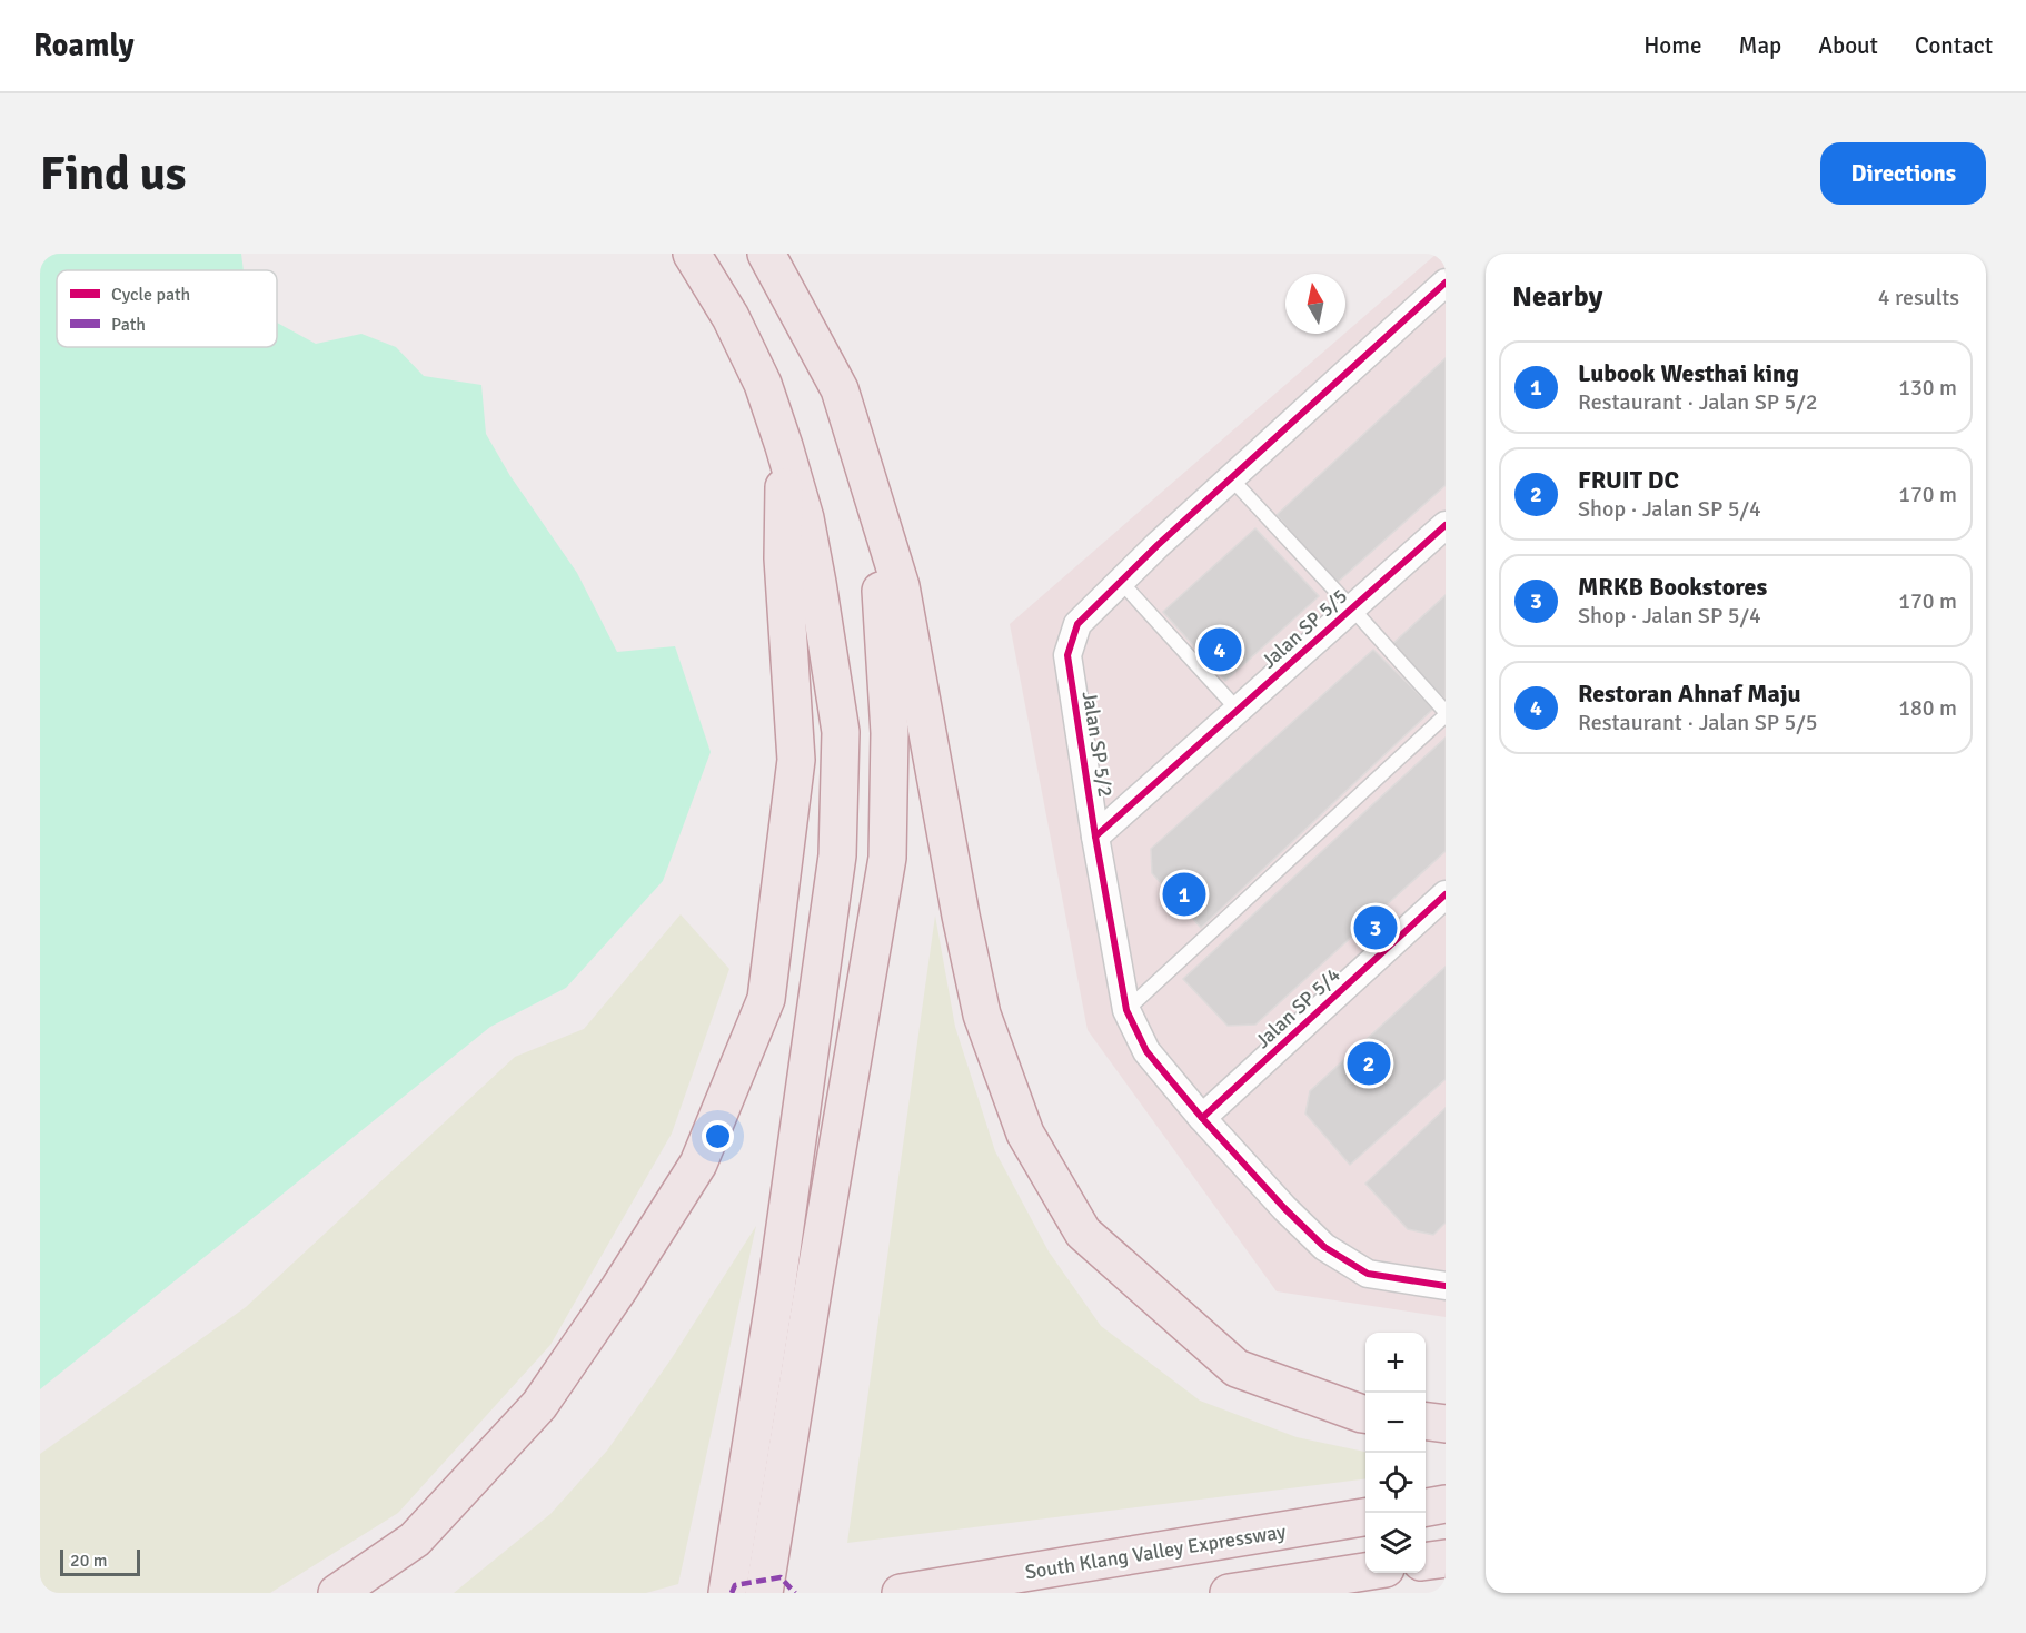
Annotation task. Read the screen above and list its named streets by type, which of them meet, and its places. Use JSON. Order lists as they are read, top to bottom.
{
  "streets": {
    "highway": ["South Klang Valley Expressway"],
    "street": ["Jalan SP 5/5", "Jalan SP 5/2", "Jalan SP 5/4"]
  },
  "crossings": [
    ["Jalan SP 5/5", "Jalan SP 5/2"],
    ["Jalan SP 5/2", "Jalan SP 5/4"]
  ],
  "legend": ["Cycle path", "Path"],
  "scale_bar": "20 m",
  "north": "top",
  "page": {
    "header": "Roamly",
    "nav": [
      "Home",
      "Map",
      "About",
      "Contact"
    ],
    "buttons": "Directions",
    "title": "Find us",
    "heading": ["Nearby", "4 results"],
    "list": [
      {
        "mark": "1",
        "name": "Lubook Westhai king",
        "note": "Restaurant · Jalan SP 5/2",
        "value": "130 m"
      },
      {
        "mark": "2",
        "name": "FRUIT DC",
        "note": "Shop · Jalan SP 5/4",
        "value": "170 m"
      },
      {
        "mark": "3",
        "name": "MRKB Bookstores",
        "note": "Shop · Jalan SP 5/4",
        "value": "170 m"
      },
      {
        "mark": "4",
        "name": "Restoran Ahnaf Maju",
        "note": "Restaurant · Jalan SP 5/5",
        "value": "180 m"
      }
    ],
    "pins": [
      "4",
      "1",
      "3",
      "2"
    ],
    "map_buttons": ["+", "−"],
    "scale": "20 m"
  }
}
